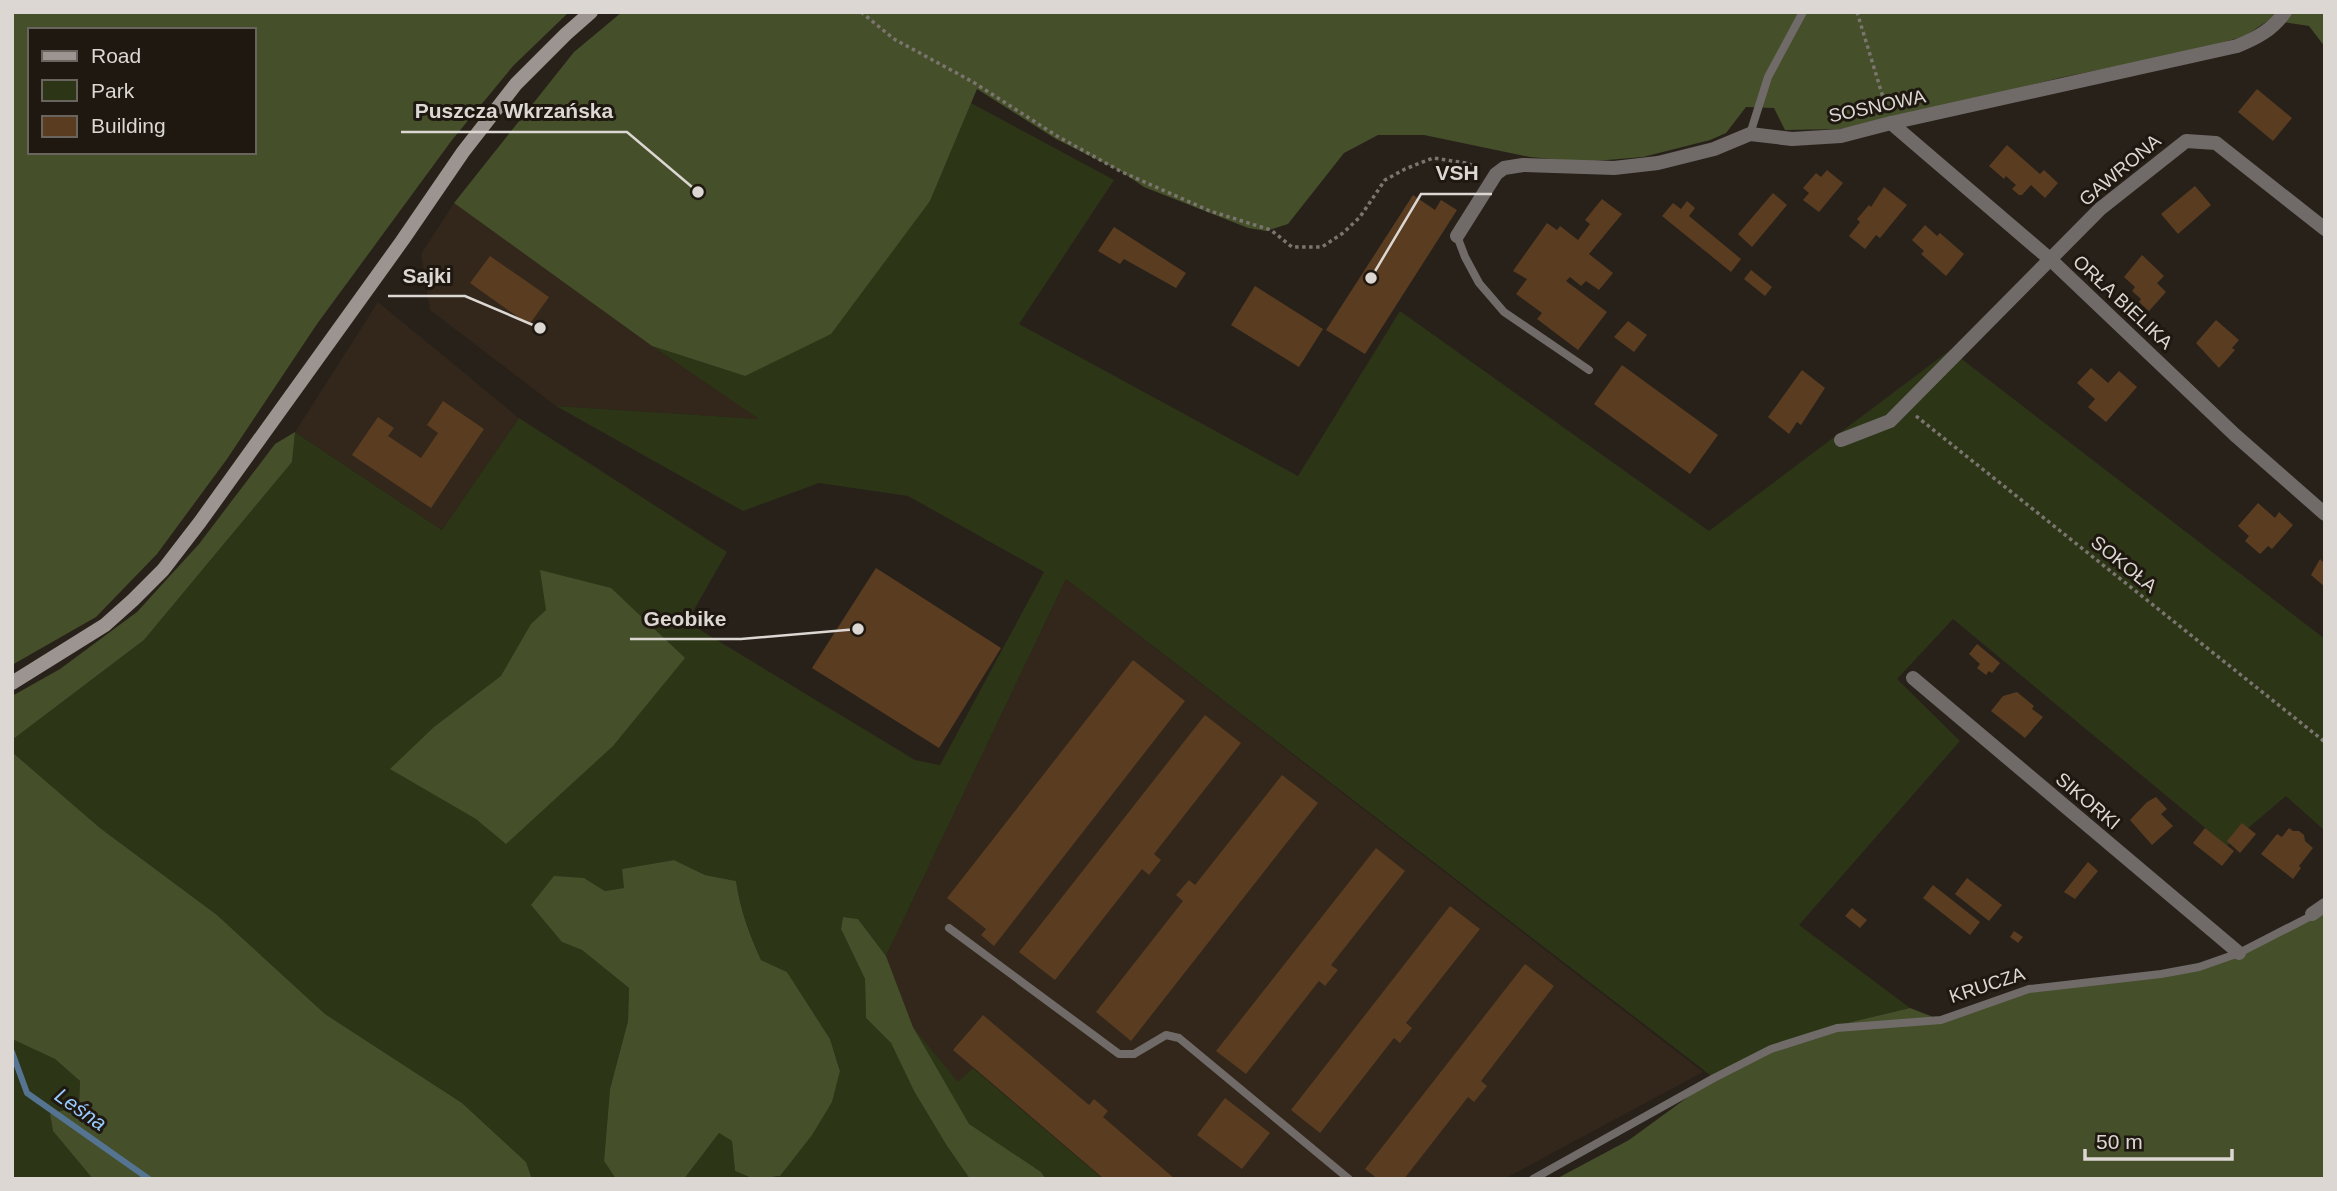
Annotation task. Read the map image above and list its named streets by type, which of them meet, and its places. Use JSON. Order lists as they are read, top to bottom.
{
  "streets": {
    "street": [
      "SOSNOWA",
      "GAWRONA",
      "ORŁA BIELIKA",
      "SIKORKI",
      "KRUCZA"
    ],
    "path": ["SOKOŁA"]
  },
  "crossings": [
    ["SOSNOWA", "ORŁA BIELIKA"],
    ["GAWRONA", "ORŁA BIELIKA"],
    ["GAWRONA", "SOKOŁA"],
    ["SIKORKI", "KRUCZA"]
  ],
  "water": ["Leśna"],
  "places": [
    "Puszcza Wkrzańska",
    "VSH",
    "Sajki",
    "Geobike"
  ],
  "legend": ["Road", "Park", "Building"],
  "scale_bar": "50 m"
}
